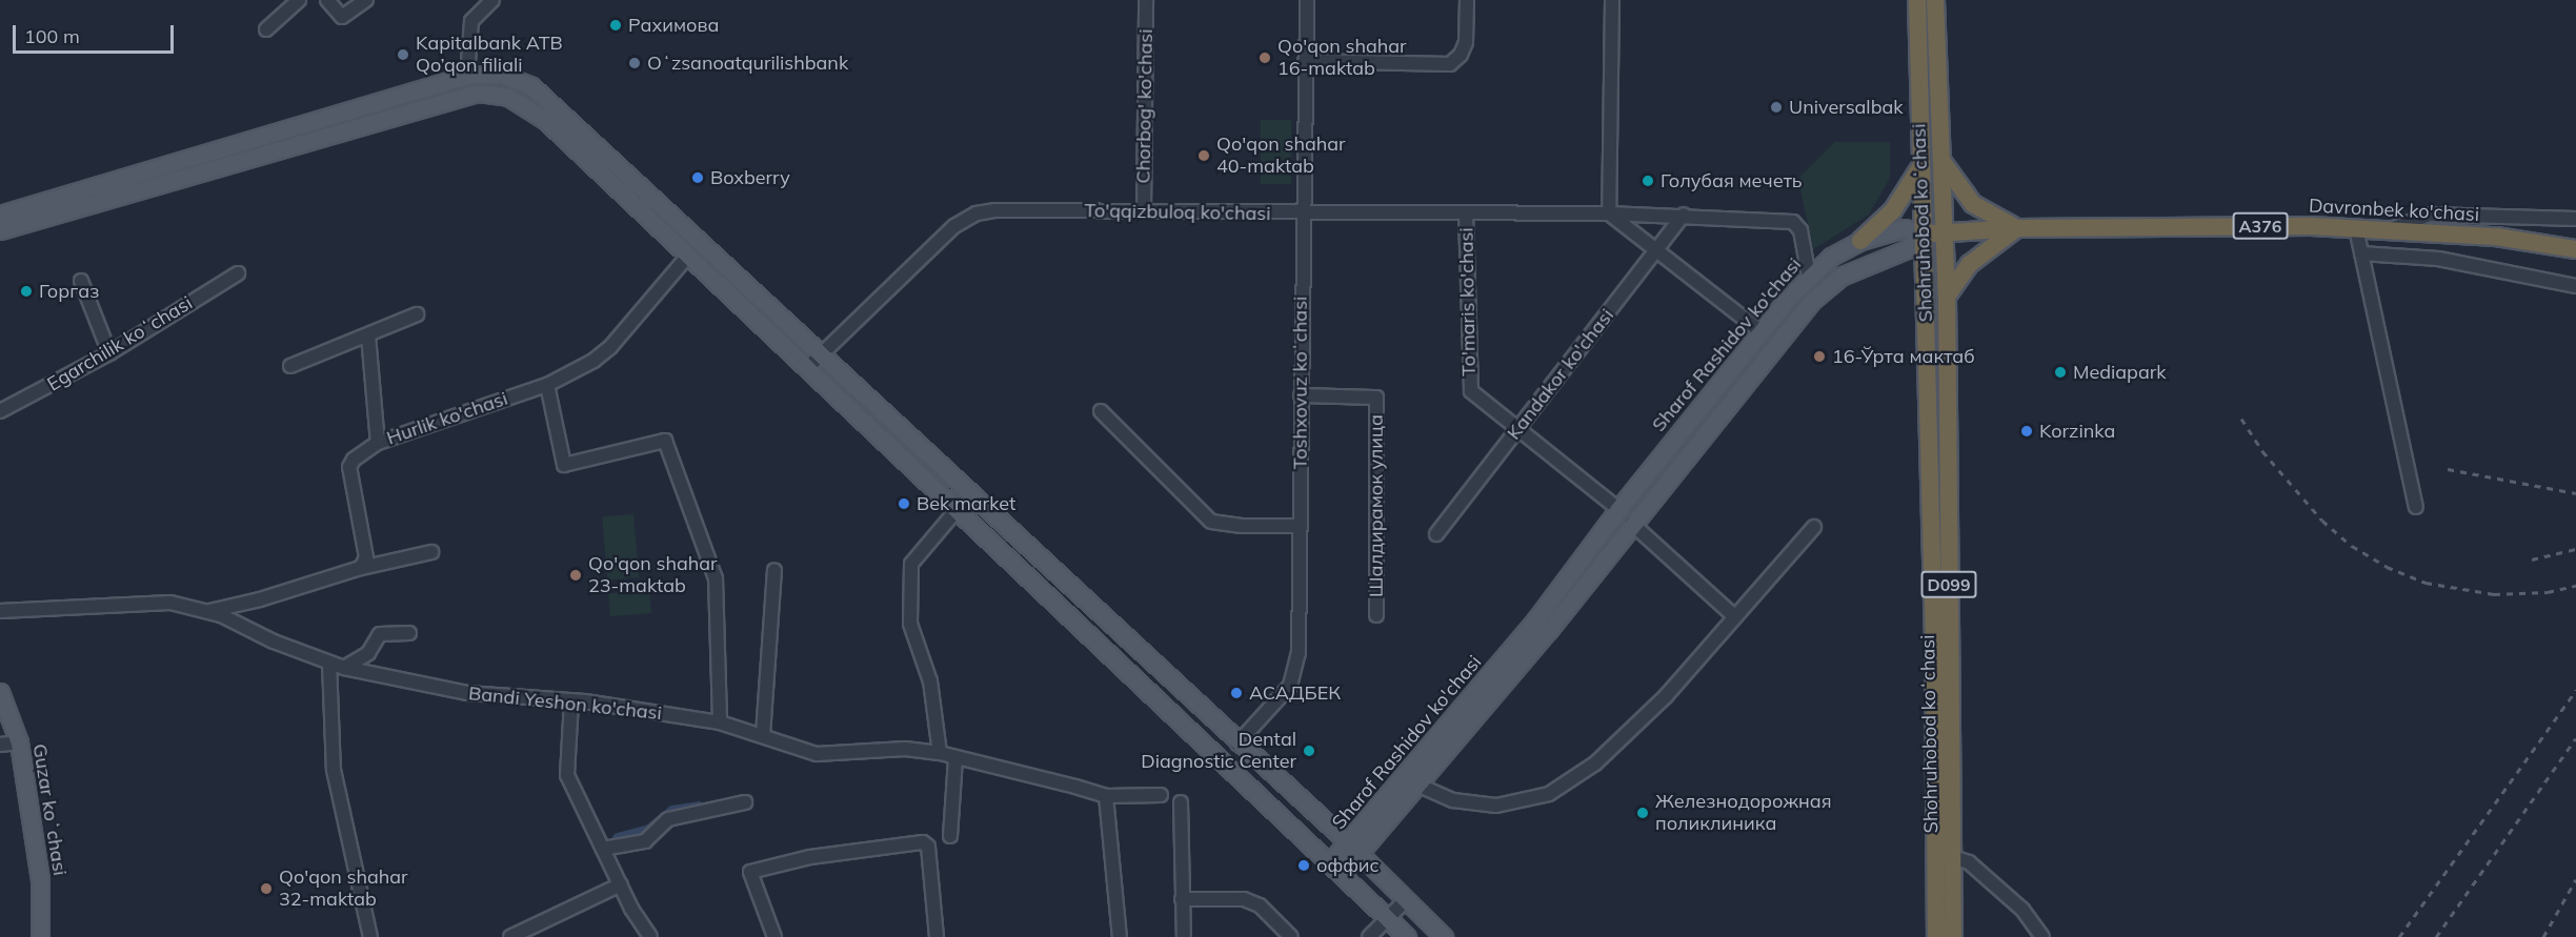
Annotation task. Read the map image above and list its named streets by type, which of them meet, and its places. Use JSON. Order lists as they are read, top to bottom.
{
  "streets": {
    "highway": [
      "Davronbek ko'chasi",
      "Shohruhobod koʻchasi",
      "A376",
      "D099"
    ],
    "main road": ["Sharof Rashidov ko'chasi", "Guzar koʻchasi"],
    "street": [
      "Chorbog' ko'chasi",
      "To'qqizbuloq ko'chasi",
      "To'maris ko'chasi",
      "Egarchilik koʻchasi",
      "Kandakor ko'chasi",
      "Toshxovuz koʻchasi",
      "Hurlik ko'chasi",
      "Шалдирамок улица",
      "Bandi Yeshon ko'chasi"
    ]
  },
  "crossings": [
    ["Chorbog' ko'chasi", "To'qqizbuloq ko'chasi"],
    ["Davronbek ko'chasi", "Shohruhobod koʻchasi"],
    ["Davronbek ko'chasi", "Sharof Rashidov ko'chasi"],
    ["To'qqizbuloq ko'chasi", "To'maris ko'chasi"],
    ["To'qqizbuloq ko'chasi", "Sharof Rashidov ko'chasi"],
    ["To'qqizbuloq ko'chasi", "Kandakor ko'chasi"],
    ["To'qqizbuloq ko'chasi", "Toshxovuz koʻchasi"],
    ["Shohruhobod koʻchasi", "Sharof Rashidov ko'chasi"],
    ["To'maris ko'chasi", "Sharof Rashidov ko'chasi"],
    ["To'maris ko'chasi", "Kandakor ko'chasi"],
    ["Toshxovuz koʻchasi", "Шалдирамок улица"]
  ],
  "places": [
    "Рахимова",
    "Kapitalbank ATB Qo’qon filiali",
    "Qo'qon shahar 16-maktab",
    "Oʻzsanoatqurilishbank",
    "Universalbak",
    "Qo'qon shahar 40-maktab",
    "Boxberry",
    "Голубая мечеть",
    "Горгаз",
    "16-Ўрта мактаб",
    "Mediapark",
    "Korzinka",
    "Bek market",
    "Qo'qon shahar 23-maktab",
    "АСАДБЕК",
    "Dental Diagnostic Center",
    "Железнодорожная поликлиника",
    "оффис",
    "Qo'qon shahar 32-maktab"
  ],
  "scale_bar": "100 m"
}
